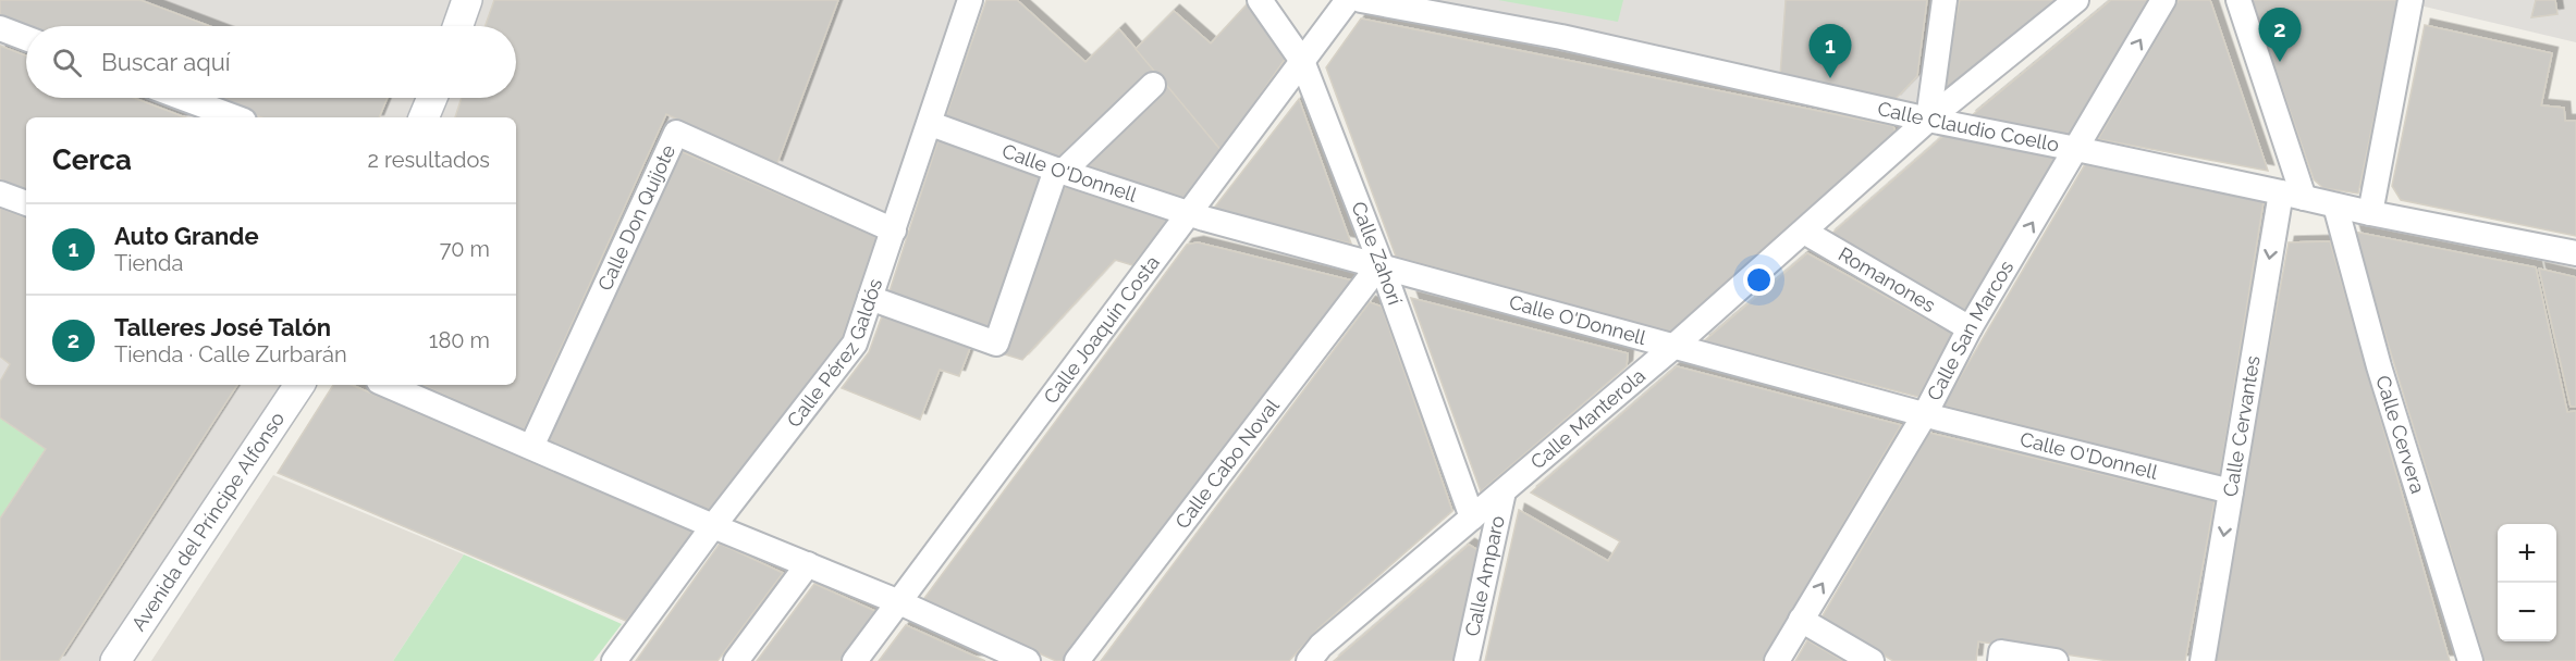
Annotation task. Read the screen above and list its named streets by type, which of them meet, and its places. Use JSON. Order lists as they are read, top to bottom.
{
  "streets": {
    "street": [
      "Calle Claudio Coello",
      "Calle O'Donnell",
      "Calle Don Quijote",
      "Calle Zahorí",
      "Romanones",
      "Calle Joaquín Costa",
      "Calle San Marcos",
      "Calle Pérez Galdós",
      "Calle Manterola",
      "Calle Cervantes",
      "Calle Cervera",
      "Calle Cabo Noval",
      "Avenida del Príncipe Alfonso",
      "Calle Amparo"
    ]
  },
  "crossings": [
    ["Calle Claudio Coello", "Calle San Marcos"],
    ["Calle Claudio Coello", "Calle Manterola"],
    ["Calle Claudio Coello", "Calle Cervantes"],
    ["Calle Claudio Coello", "Calle Cervera"],
    ["Calle O'Donnell", "Calle Zahorí"],
    ["Calle O'Donnell", "Calle Joaquín Costa"],
    ["Calle O'Donnell", "Calle San Marcos"],
    ["Calle O'Donnell", "Calle Pérez Galdós"],
    ["Calle O'Donnell", "Calle Manterola"],
    ["Calle O'Donnell", "Calle Cervantes"],
    ["Calle O'Donnell", "Calle Cabo Noval"],
    ["Calle Don Quijote", "Calle Pérez Galdós"],
    ["Calle Zahorí", "Calle Joaquín Costa"],
    ["Calle Zahorí", "Calle Manterola"],
    ["Calle Zahorí", "Calle Cabo Noval"],
    ["Romanones", "Calle San Marcos"],
    ["Romanones", "Calle Manterola"],
    ["Calle Manterola", "Calle Amparo"]
  ],
  "one_way": ["Calle San Marcos", "Calle Cervantes"],
  "page": {
    "pins": ["2", "1"],
    "search": "Buscar aquí",
    "heading": ["Cerca", "2 resultados"],
    "list": [
      {
        "mark": "1",
        "name": "Auto Grande",
        "note": "Tienda",
        "value": "70 m"
      },
      {
        "mark": "2",
        "name": "Talleres José Talón",
        "note": "Tienda · Calle Zurbarán",
        "value": "180 m"
      }
    ],
    "map_buttons": ["+", "−"]
  }
}
